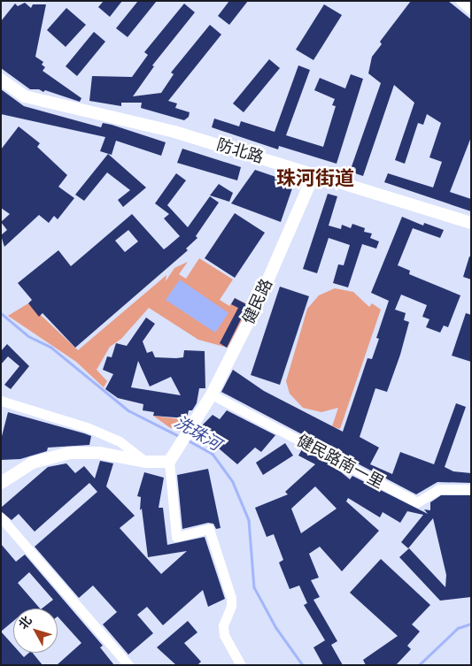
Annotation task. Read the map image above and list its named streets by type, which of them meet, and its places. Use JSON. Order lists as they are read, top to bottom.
{
  "streets": {
    "street": ["防北路", "健民路", "健民路南一里"]
  },
  "crossings": [
    ["防北路", "健民路"],
    ["健民路", "健民路南一里"]
  ],
  "districts": ["珠河街道"],
  "water": ["洗珠河"],
  "north": "top left"
}
